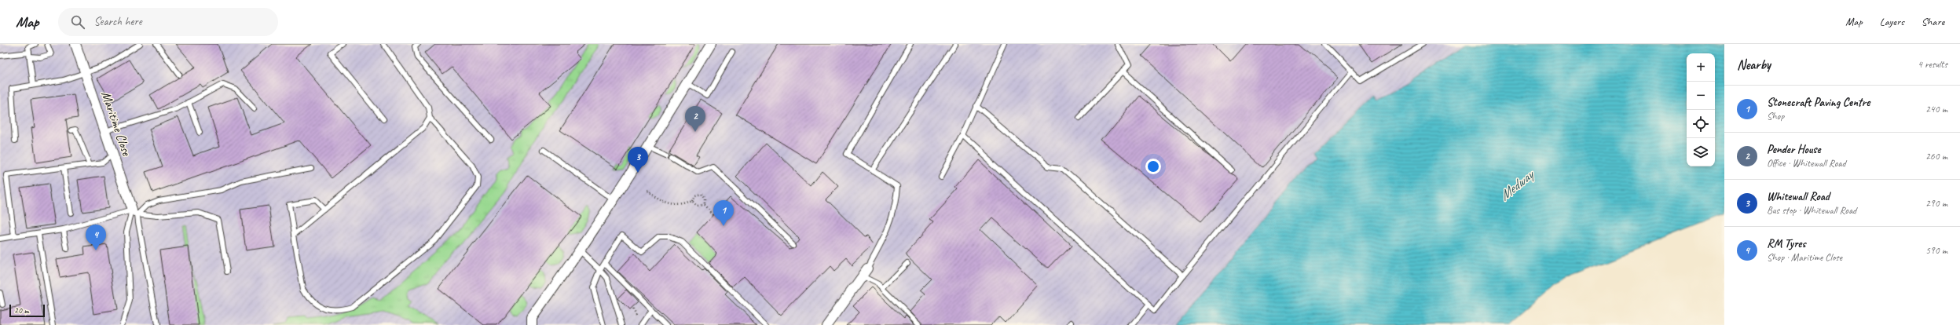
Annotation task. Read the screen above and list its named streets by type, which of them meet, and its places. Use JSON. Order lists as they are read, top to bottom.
{
  "streets": {
    "street": ["Maritime Close"]
  },
  "water": ["Medway"],
  "scale_bar": "20 m",
  "page": {
    "header": "Map",
    "search": "Search here",
    "nav": ["Map", "Layers", "Share"],
    "heading": ["Nearby", "4 results"],
    "map_buttons": ["+", "−"],
    "list": [
      {
        "mark": "1",
        "name": "Stonecraft Paving Centre",
        "note": "Shop",
        "value": "240 m"
      },
      {
        "mark": "2",
        "name": "Pender House",
        "note": "Office · Whitewall Road",
        "value": "260 m"
      },
      {
        "mark": "3",
        "name": "Whitewall Road",
        "note": "Bus stop · Whitewall Road",
        "value": "290 m"
      },
      {
        "mark": "4",
        "name": "RM Tyres",
        "note": "Shop · Maritime Close",
        "value": "590 m"
      }
    ],
    "pins": [
      "2",
      "3",
      "1",
      "4"
    ],
    "scale": "20 m"
  }
}
